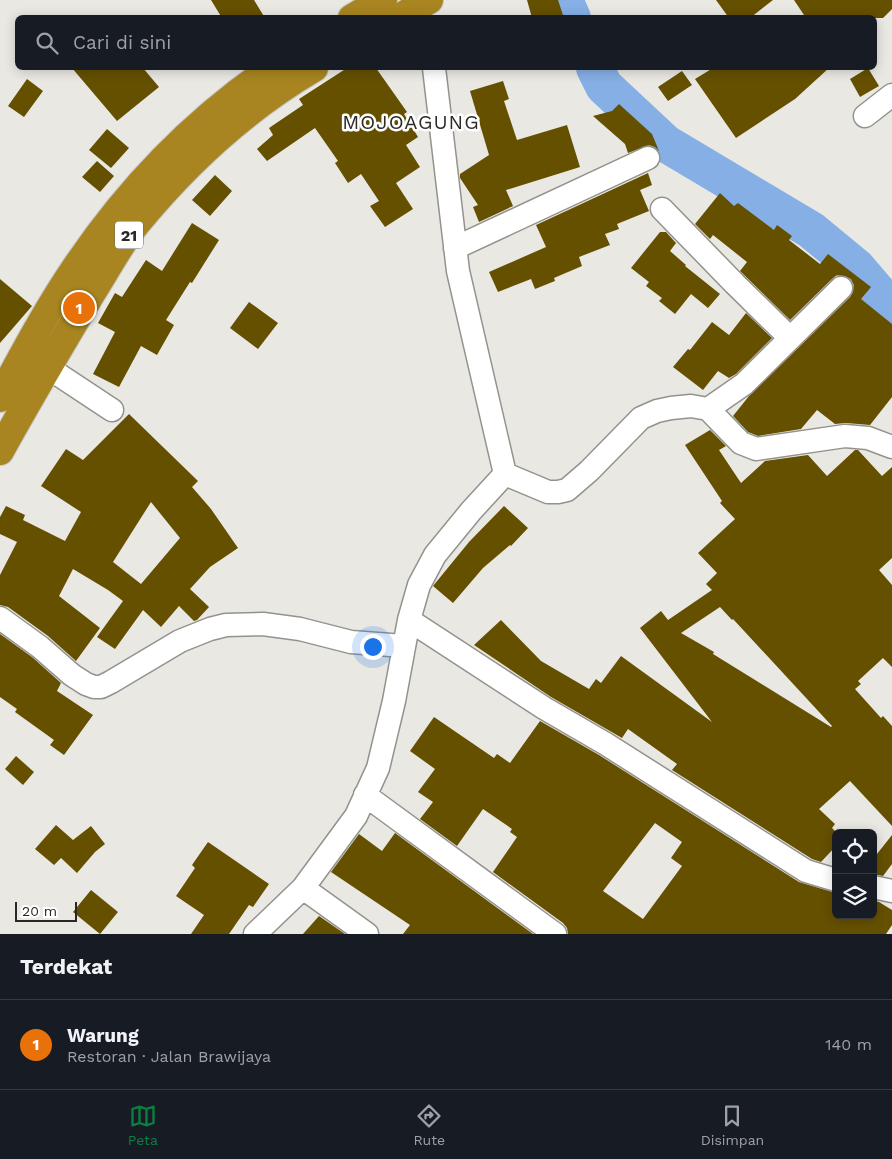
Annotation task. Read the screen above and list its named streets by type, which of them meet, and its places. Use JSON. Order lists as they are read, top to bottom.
{
  "streets": {
    "highway": ["21"]
  },
  "districts": ["MOJOAGUNG"],
  "scale_bar": "20 m",
  "page": {
    "search": "Cari di sini",
    "pins": "1",
    "scale": "20 m",
    "heading": "Terdekat",
    "list": [
      {
        "mark": "1",
        "name": "Warung",
        "note": "Restoran · Jalan Brawijaya",
        "value": "140 m"
      }
    ],
    "nav": ["Peta", "Rute", "Disimpan"]
  }
}
